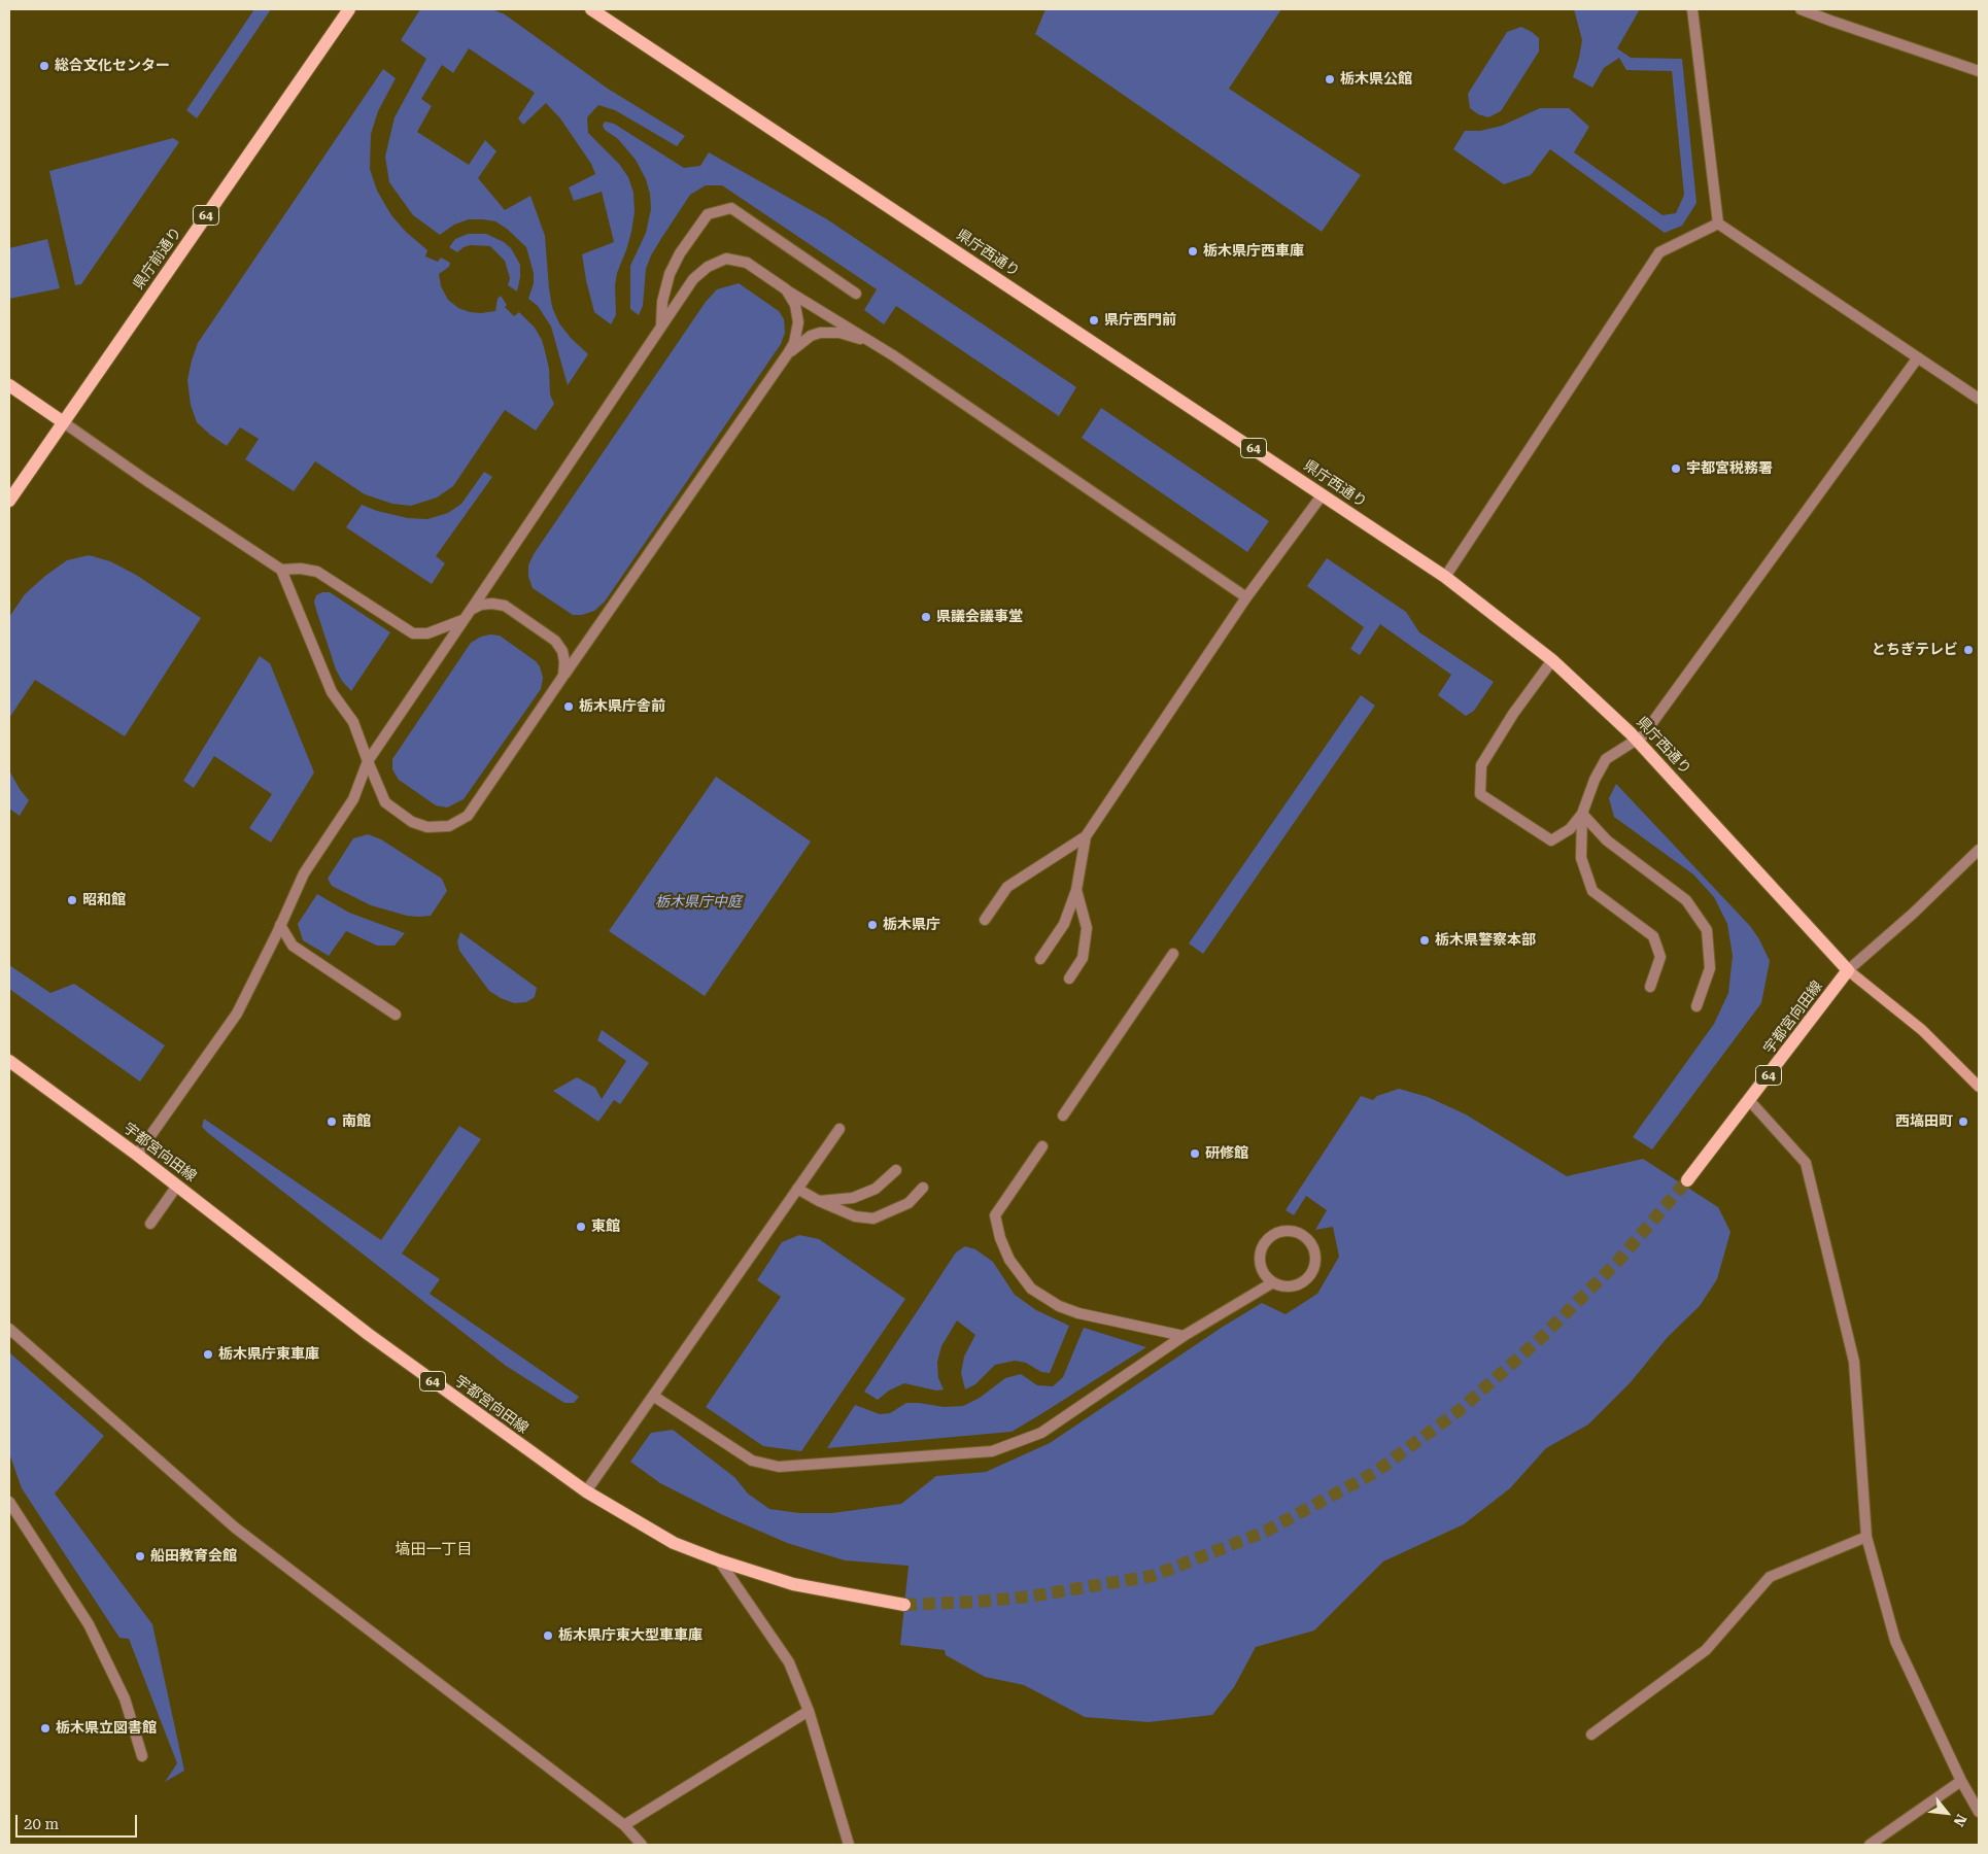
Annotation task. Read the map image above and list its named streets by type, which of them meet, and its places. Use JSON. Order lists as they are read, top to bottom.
{
  "streets": {
    "main road": [
      "64",
      "県庁西通り",
      "県庁前通り",
      "宇都宮向田線"
    ]
  },
  "crossings": [
    ["県庁西通り", "宇都宮向田線"]
  ],
  "districts": ["塙田一丁目"],
  "parks": ["栃木県庁中庭"],
  "places": [
    "総合文化センター",
    "栃木県公館",
    "栃木県庁西車庫",
    "県庁西門前",
    "宇都宮税務署",
    "県議会議事堂",
    "とちぎテレビ",
    "栃木県庁舎前",
    "昭和館",
    "栃木県庁",
    "栃木県警察本部",
    "南館",
    "西塙田町",
    "研修館",
    "東館",
    "栃木県庁東車庫",
    "船田教育会館",
    "栃木県庁東大型車車庫",
    "栃木県立図書館"
  ],
  "scale_bar": "20 m",
  "north": "bottom right"
}
